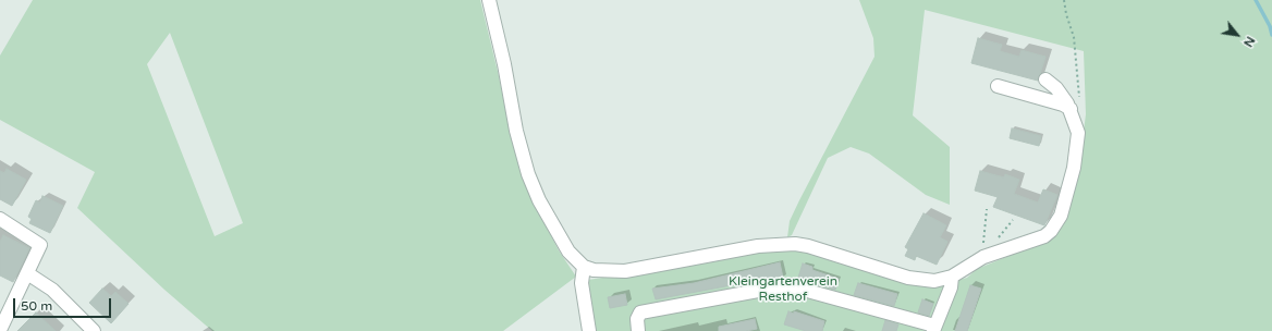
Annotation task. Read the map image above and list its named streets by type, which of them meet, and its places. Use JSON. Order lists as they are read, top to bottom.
{
  "parks": ["Kleingartenverein Resthof"],
  "scale_bar": "50 m",
  "north": "bottom right"
}
